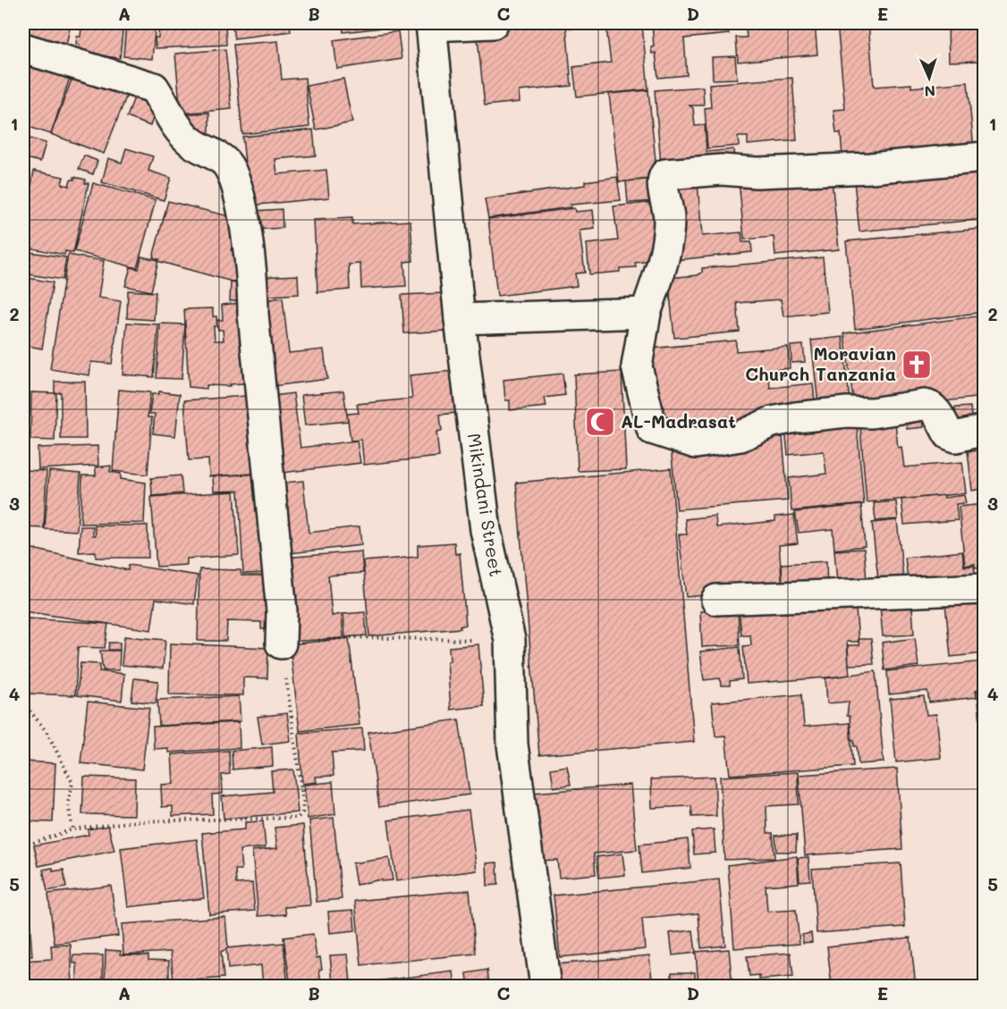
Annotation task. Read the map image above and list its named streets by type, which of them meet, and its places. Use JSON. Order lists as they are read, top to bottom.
{
  "streets": {
    "street": ["Mikindani Street"]
  },
  "places": {
    "church": ["Moravian Church Tanzania"],
    "mosque": ["AL-Madrasat"]
  },
  "north": "bottom",
  "grid": {
    "columns": [
      "A",
      "B",
      "C",
      "D",
      "E"
    ],
    "rows": [
      "1",
      "2",
      "3",
      "4",
      "5"
    ]
  }
}
